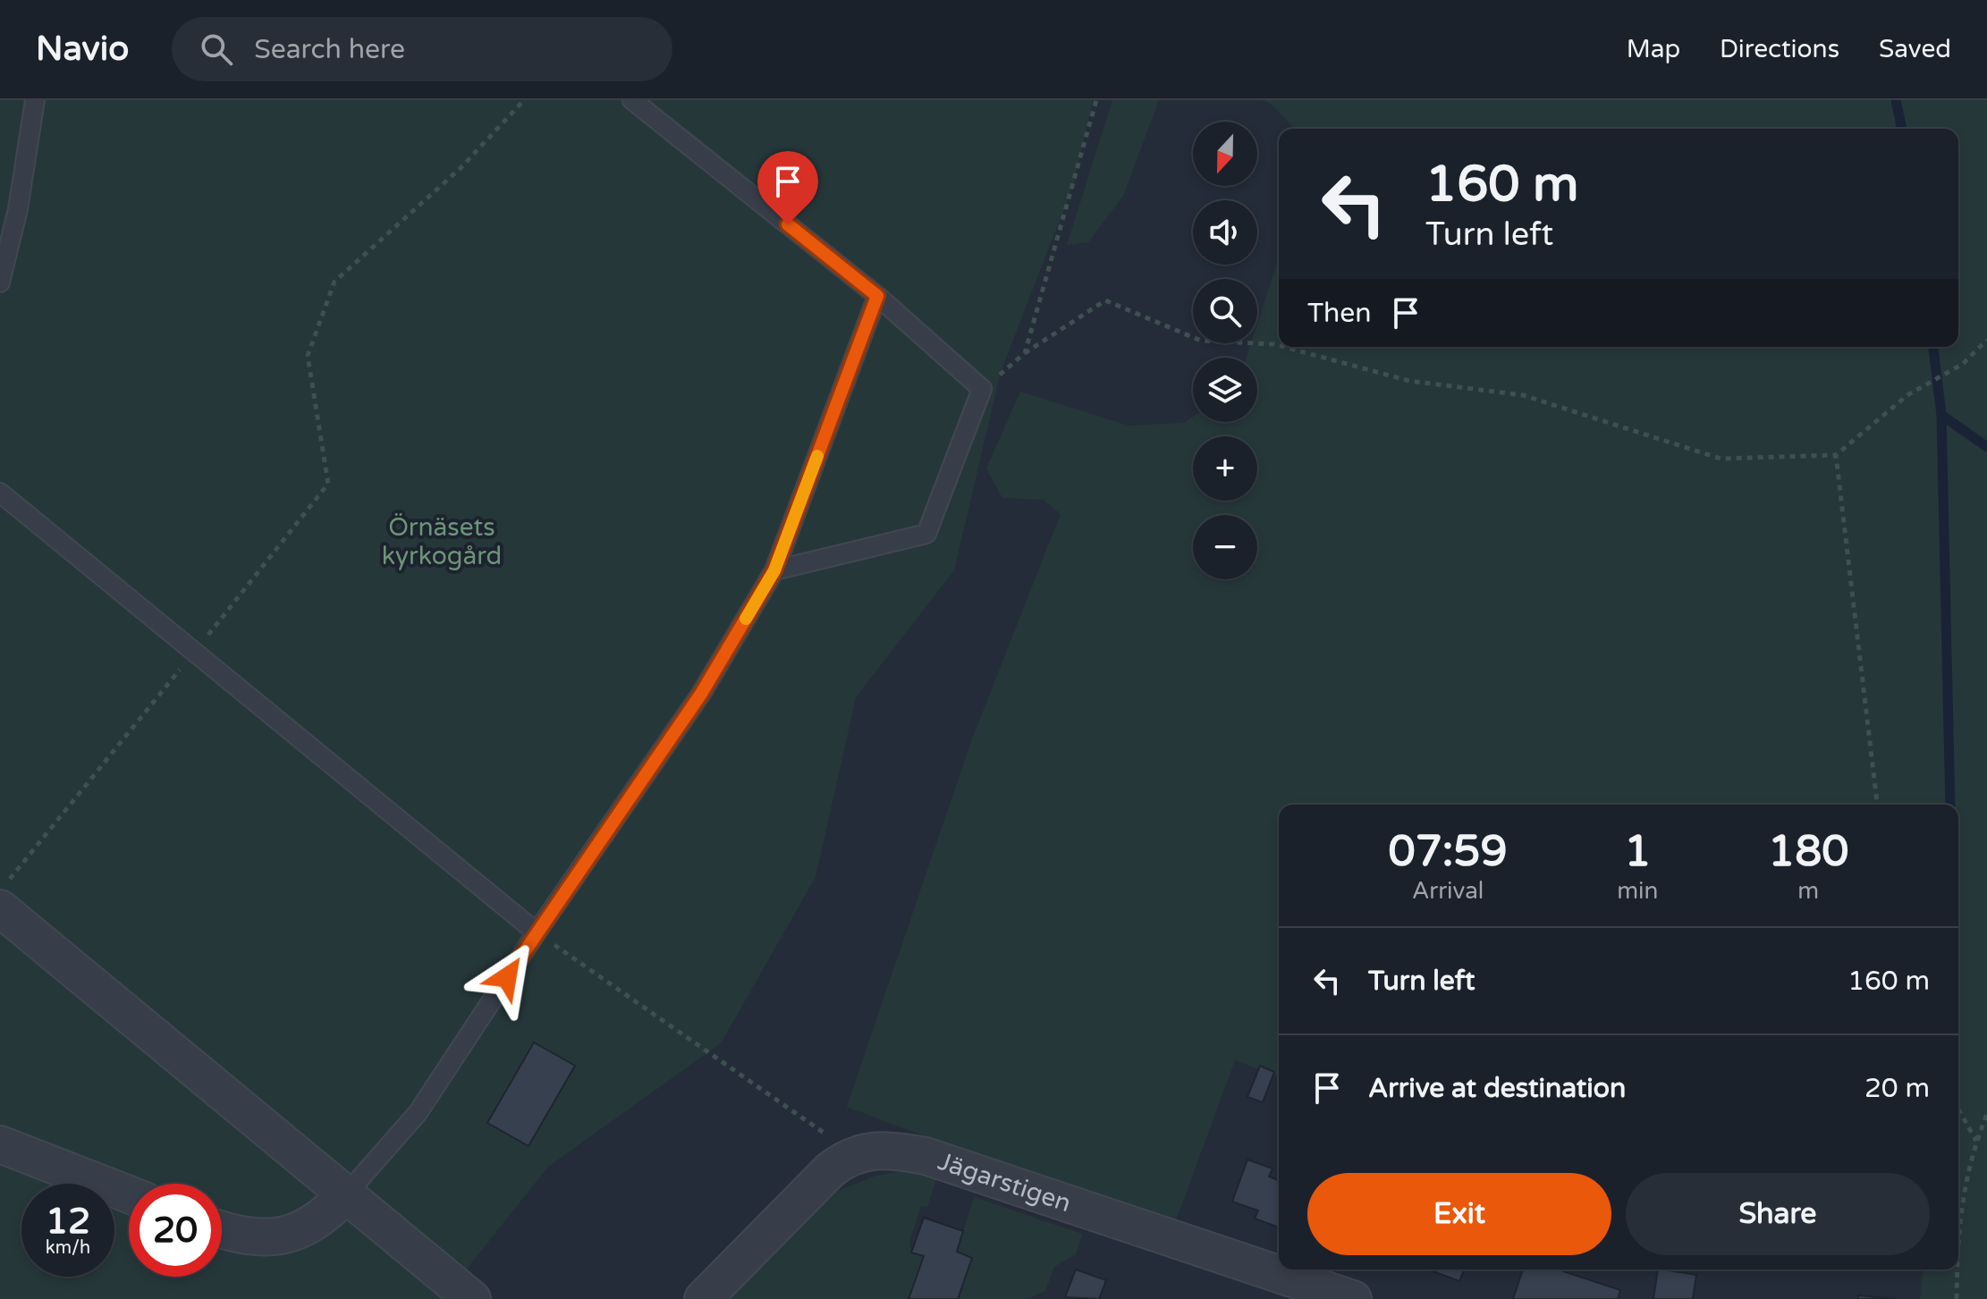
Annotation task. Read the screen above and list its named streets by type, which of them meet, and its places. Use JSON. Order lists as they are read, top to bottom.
{
  "streets": {
    "street": ["Jägarstigen"]
  },
  "parks": ["Örnäsets kyrkogård"],
  "north": "bottom",
  "page": {
    "header": "Navio",
    "search": "Search here",
    "nav": ["Map", "Directions", "Saved"],
    "map_buttons": ["+", "−"],
    "turn": ["160 m", "Turn left"],
    "then": "Then",
    "eta": [
      "07:59",
      "Arrival",
      "1",
      "min",
      "180",
      "m"
    ],
    "list": [
      {
        "name": "Turn left",
        "value": "160 m"
      },
      {
        "name": "Arrive at destination",
        "value": "20 m"
      }
    ],
    "buttons": ["Exit", "Share"],
    "speed": "12 km/h",
    "limit": "20"
  }
}
